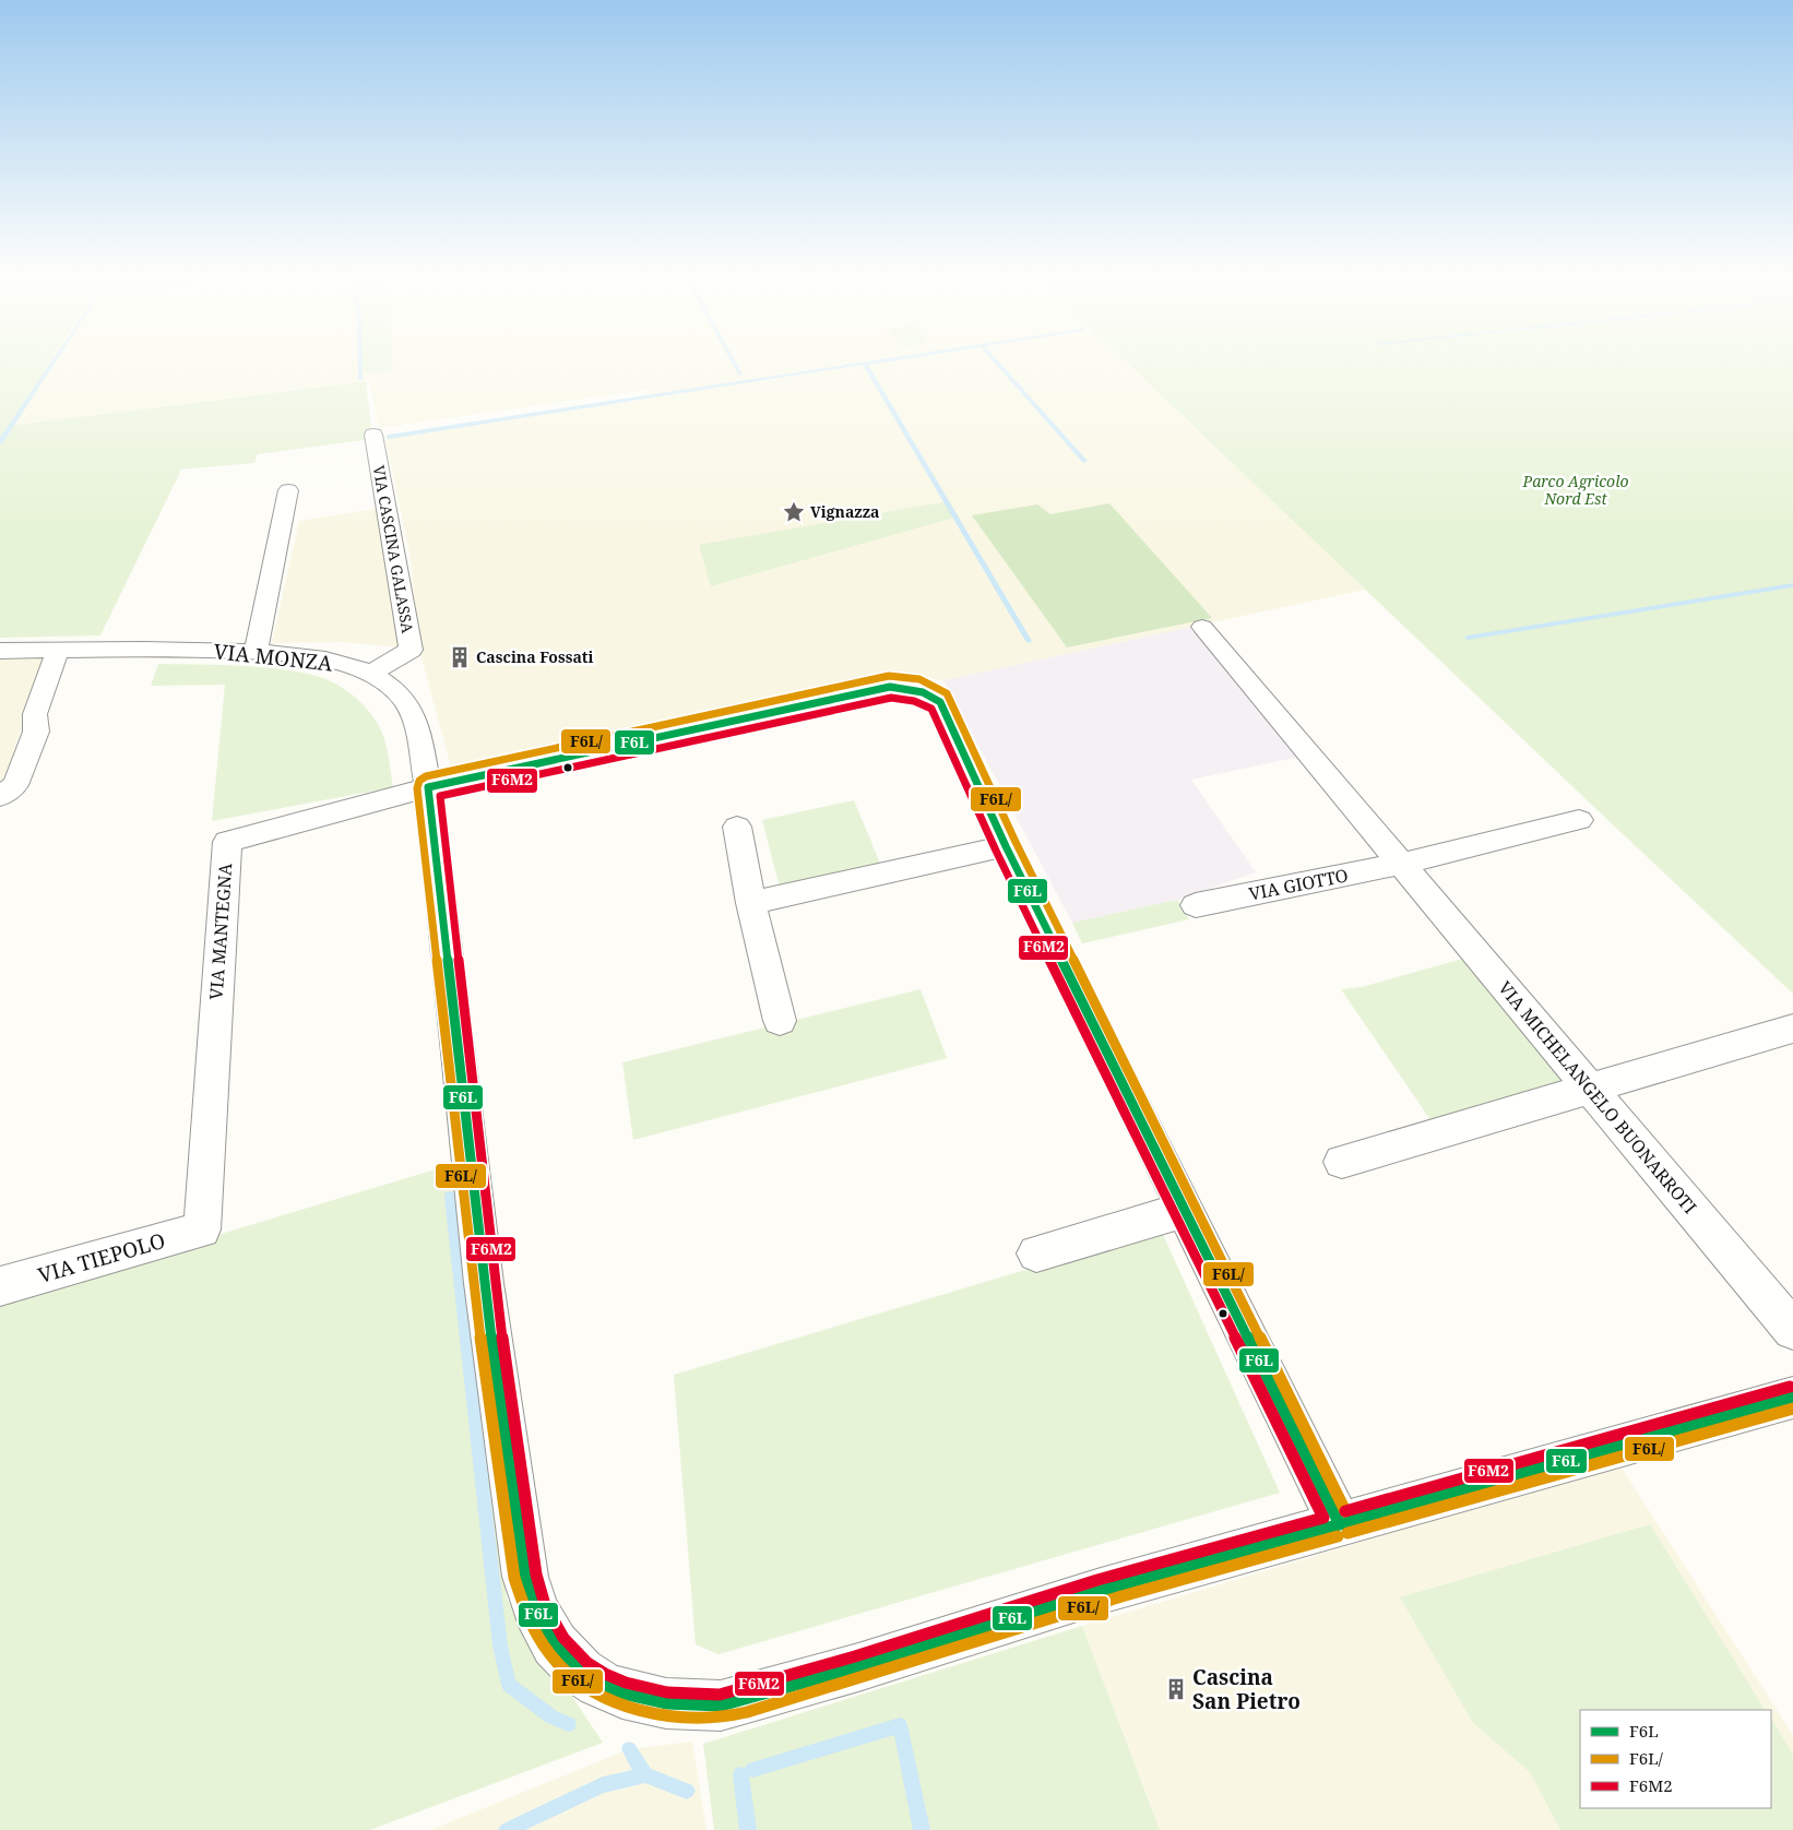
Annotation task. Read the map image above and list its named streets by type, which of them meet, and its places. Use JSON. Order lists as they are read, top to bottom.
{
  "streets": {
    "street": [
      "VIA CASCINA GALASSA",
      "VIA MONZA",
      "VIA GIOTTO",
      "VIA MANTEGNA",
      "VIA MICHELANGELO BUONARROTI",
      "VIA TIEPOLO"
    ]
  },
  "crossings": [
    ["VIA CASCINA GALASSA", "VIA MONZA"],
    ["VIA MONZA", "VIA MANTEGNA"],
    ["VIA GIOTTO", "VIA MICHELANGELO BUONARROTI"],
    ["VIA MANTEGNA", "VIA TIEPOLO"]
  ],
  "parks": ["Parco Agricolo Nord Est"],
  "places": {
    "place": ["Vignazza"],
    "building": ["Cascina Fossati", "Cascina San Pietro"]
  },
  "lines": ["transit line F6L/", "transit line F6L", "transit line F6M2"],
  "legend": ["F6L", "F6L/", "F6M2"]
}
